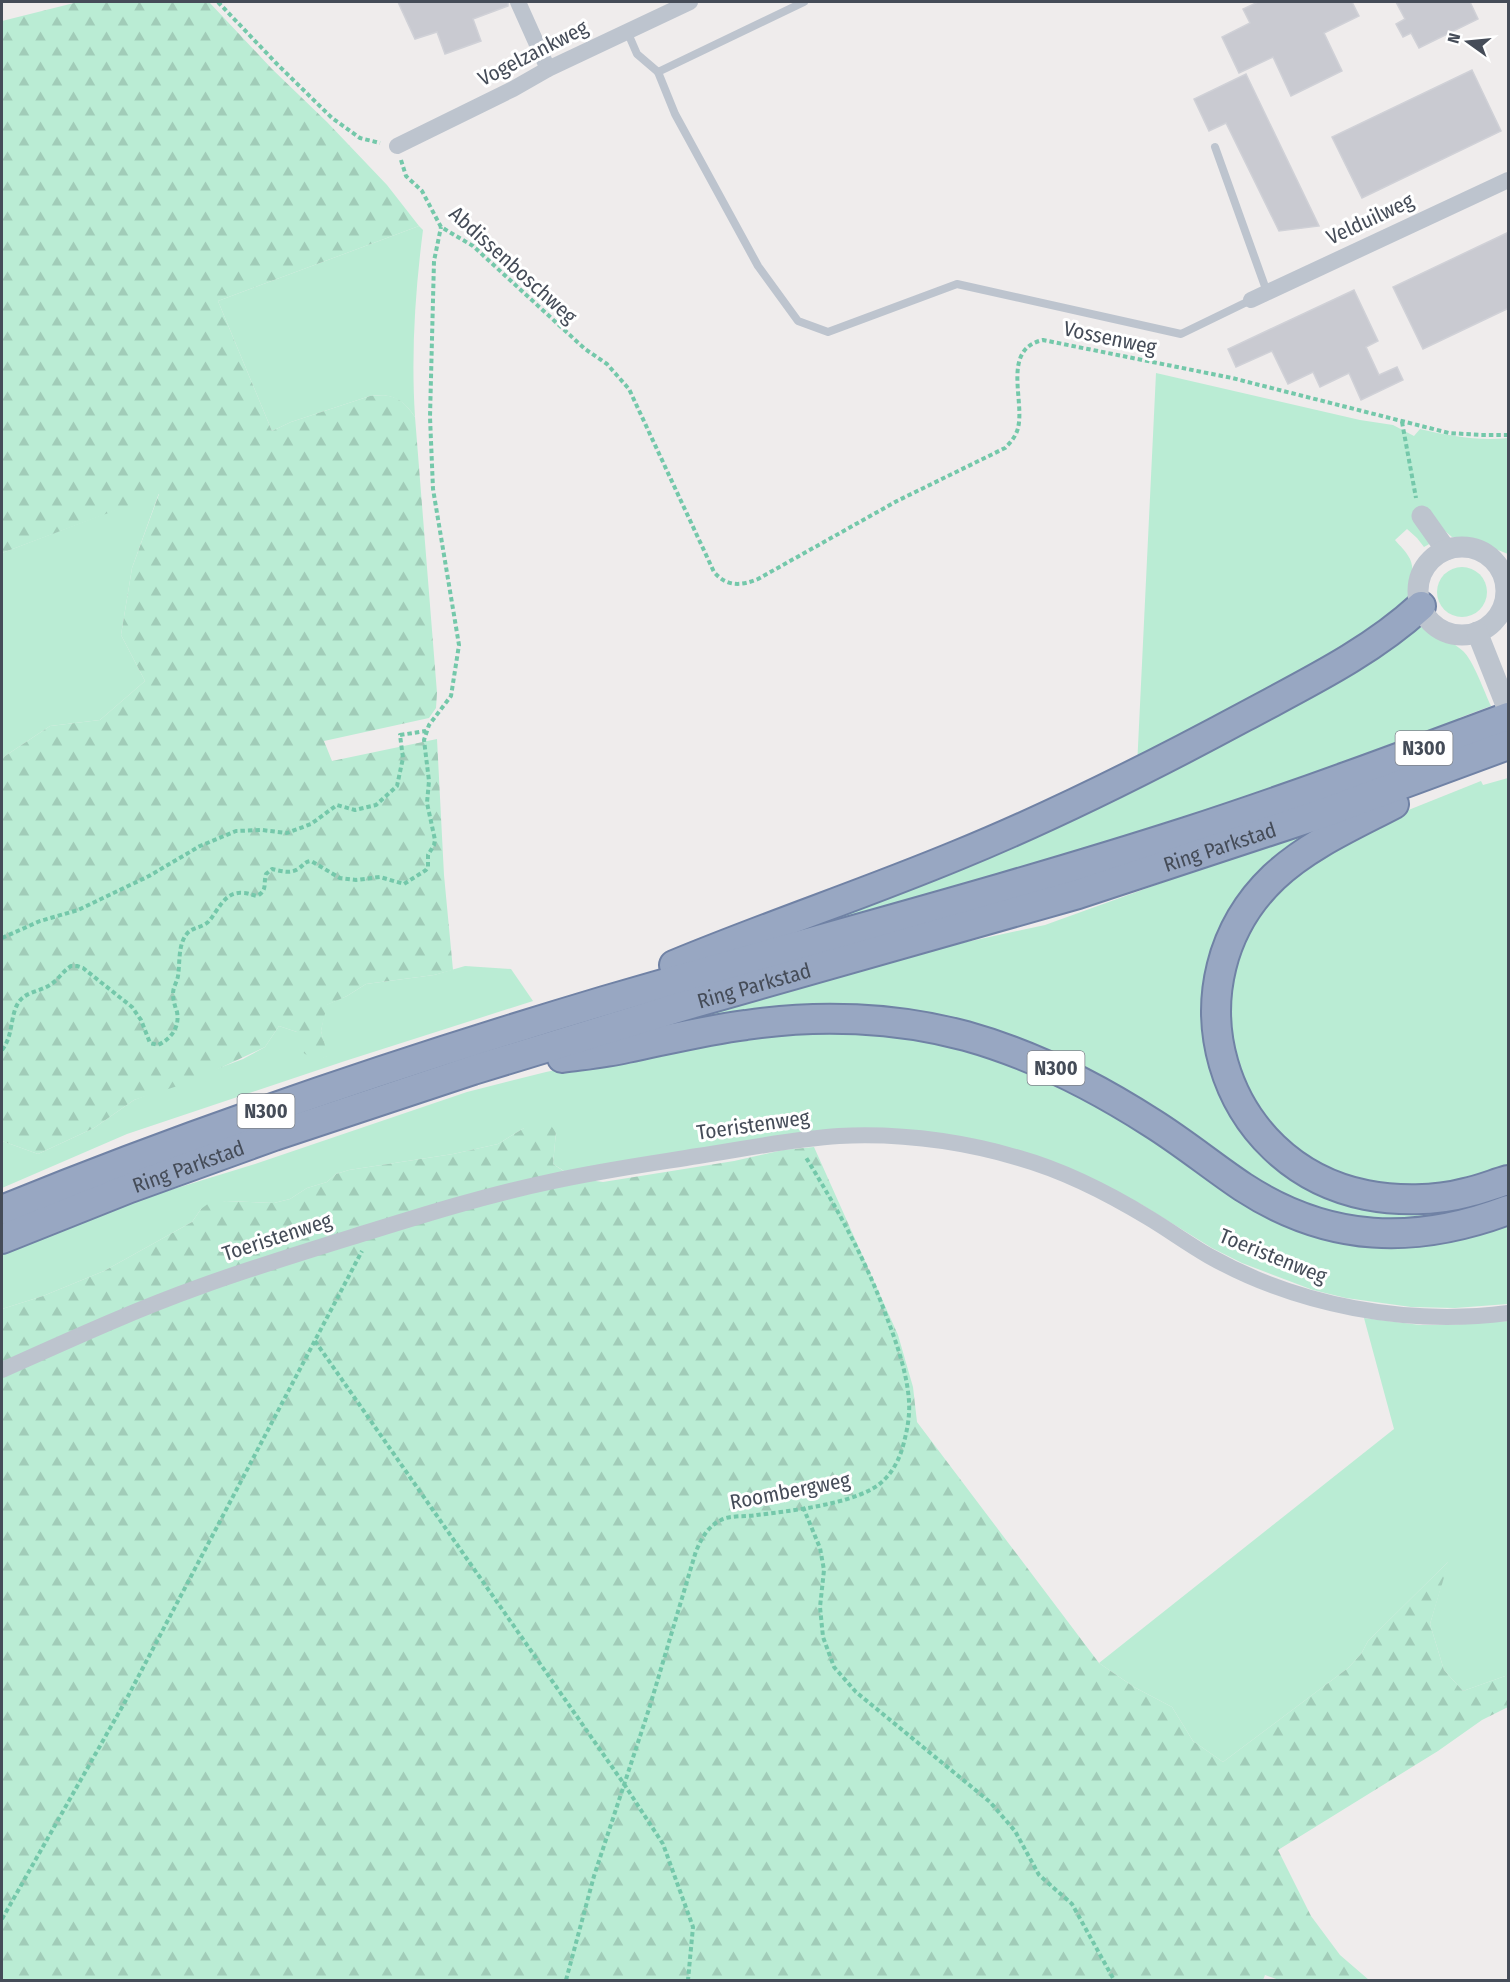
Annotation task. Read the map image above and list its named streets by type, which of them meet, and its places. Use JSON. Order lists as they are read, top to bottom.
{
  "streets": {
    "highway": ["N300", "Ring Parkstad"],
    "street": ["Vogelzankweg", "Velduilweg", "Toeristenweg"],
    "path": ["Abdissenboschweg", "Vossenweg", "Roombergweg"]
  },
  "crossings": [
    ["Vogelzankweg", "Abdissenboschweg"],
    ["Abdissenboschweg", "Vossenweg"],
    ["N300", "Ring Parkstad"],
    ["Toeristenweg", "Roombergweg"]
  ],
  "north": "left"
}
